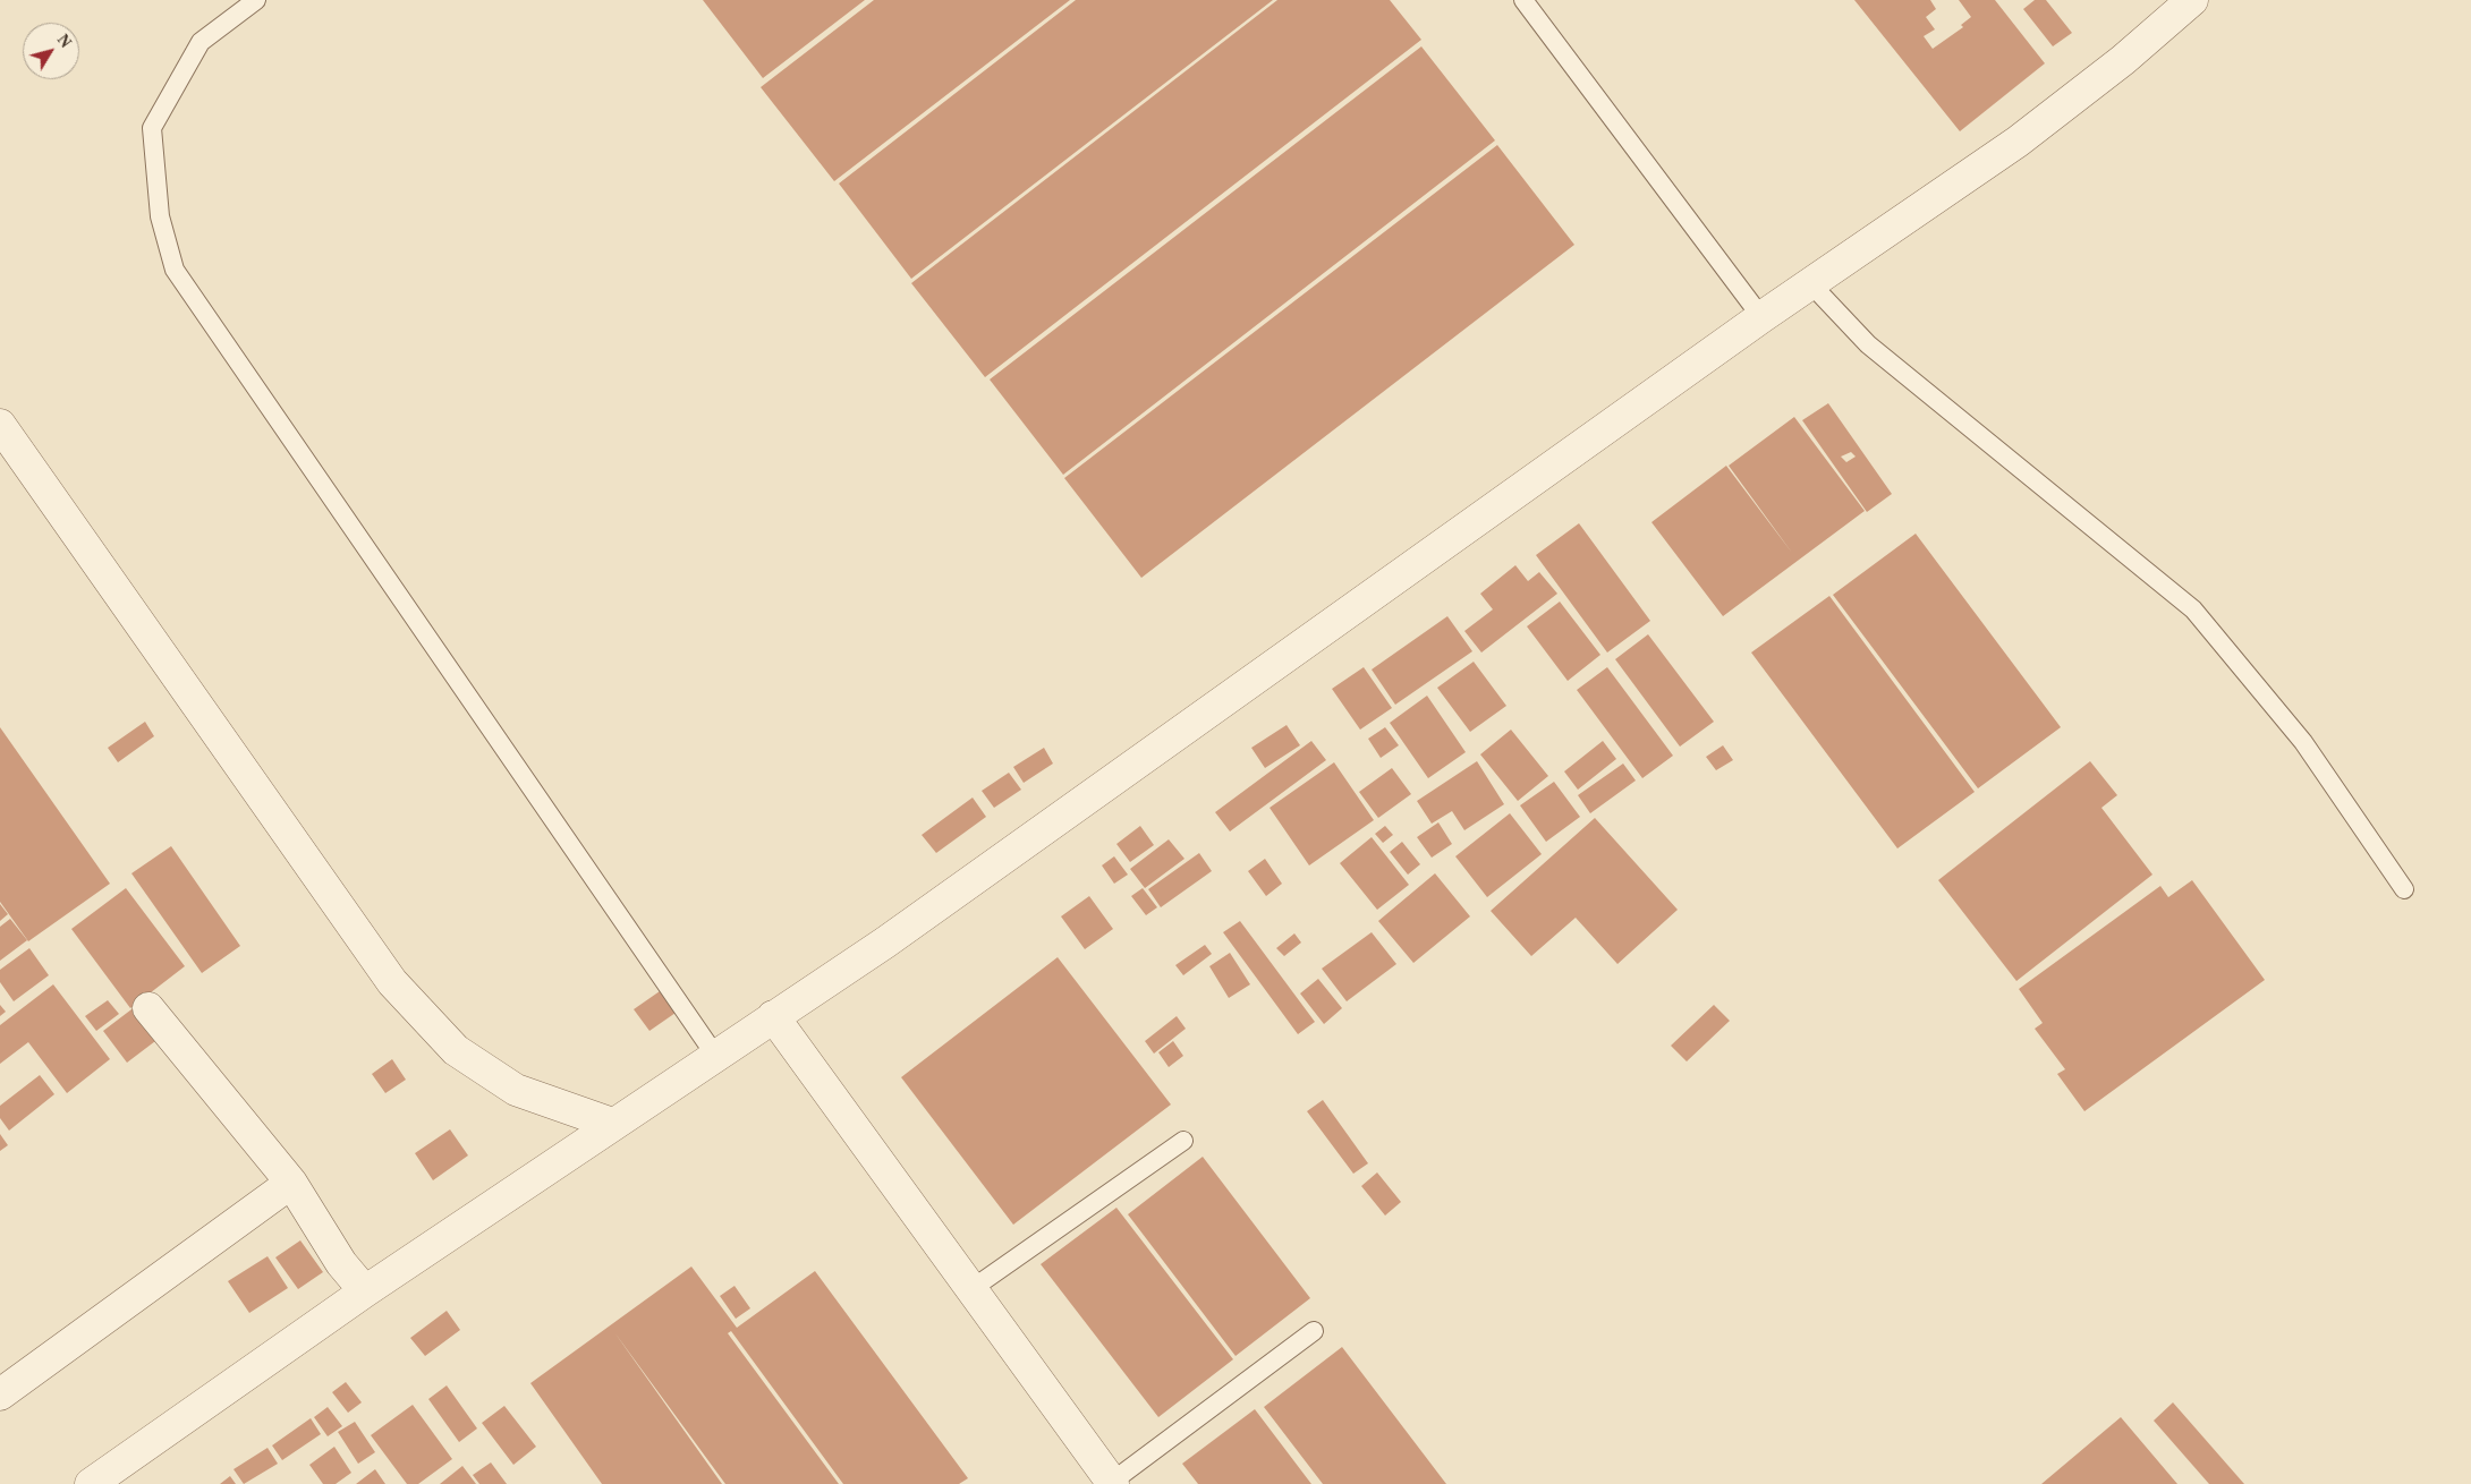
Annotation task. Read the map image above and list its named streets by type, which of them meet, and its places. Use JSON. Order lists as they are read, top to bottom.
{
  "north": "top right"
}
